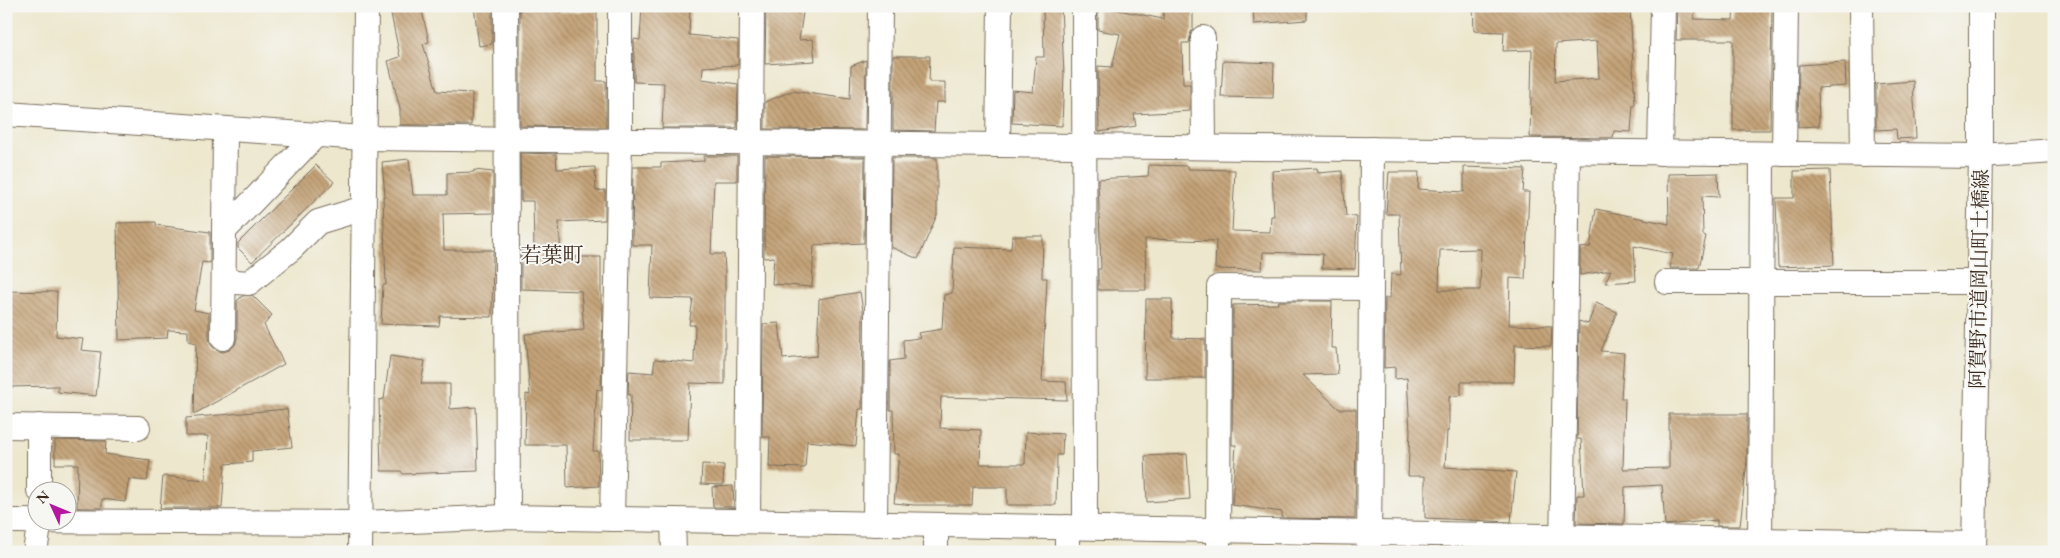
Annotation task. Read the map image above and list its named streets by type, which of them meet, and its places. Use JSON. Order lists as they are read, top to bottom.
{
  "streets": {
    "street": ["阿賀野市道岡山町土橋線"]
  },
  "districts": ["若葉町"],
  "north": "top left"
}
